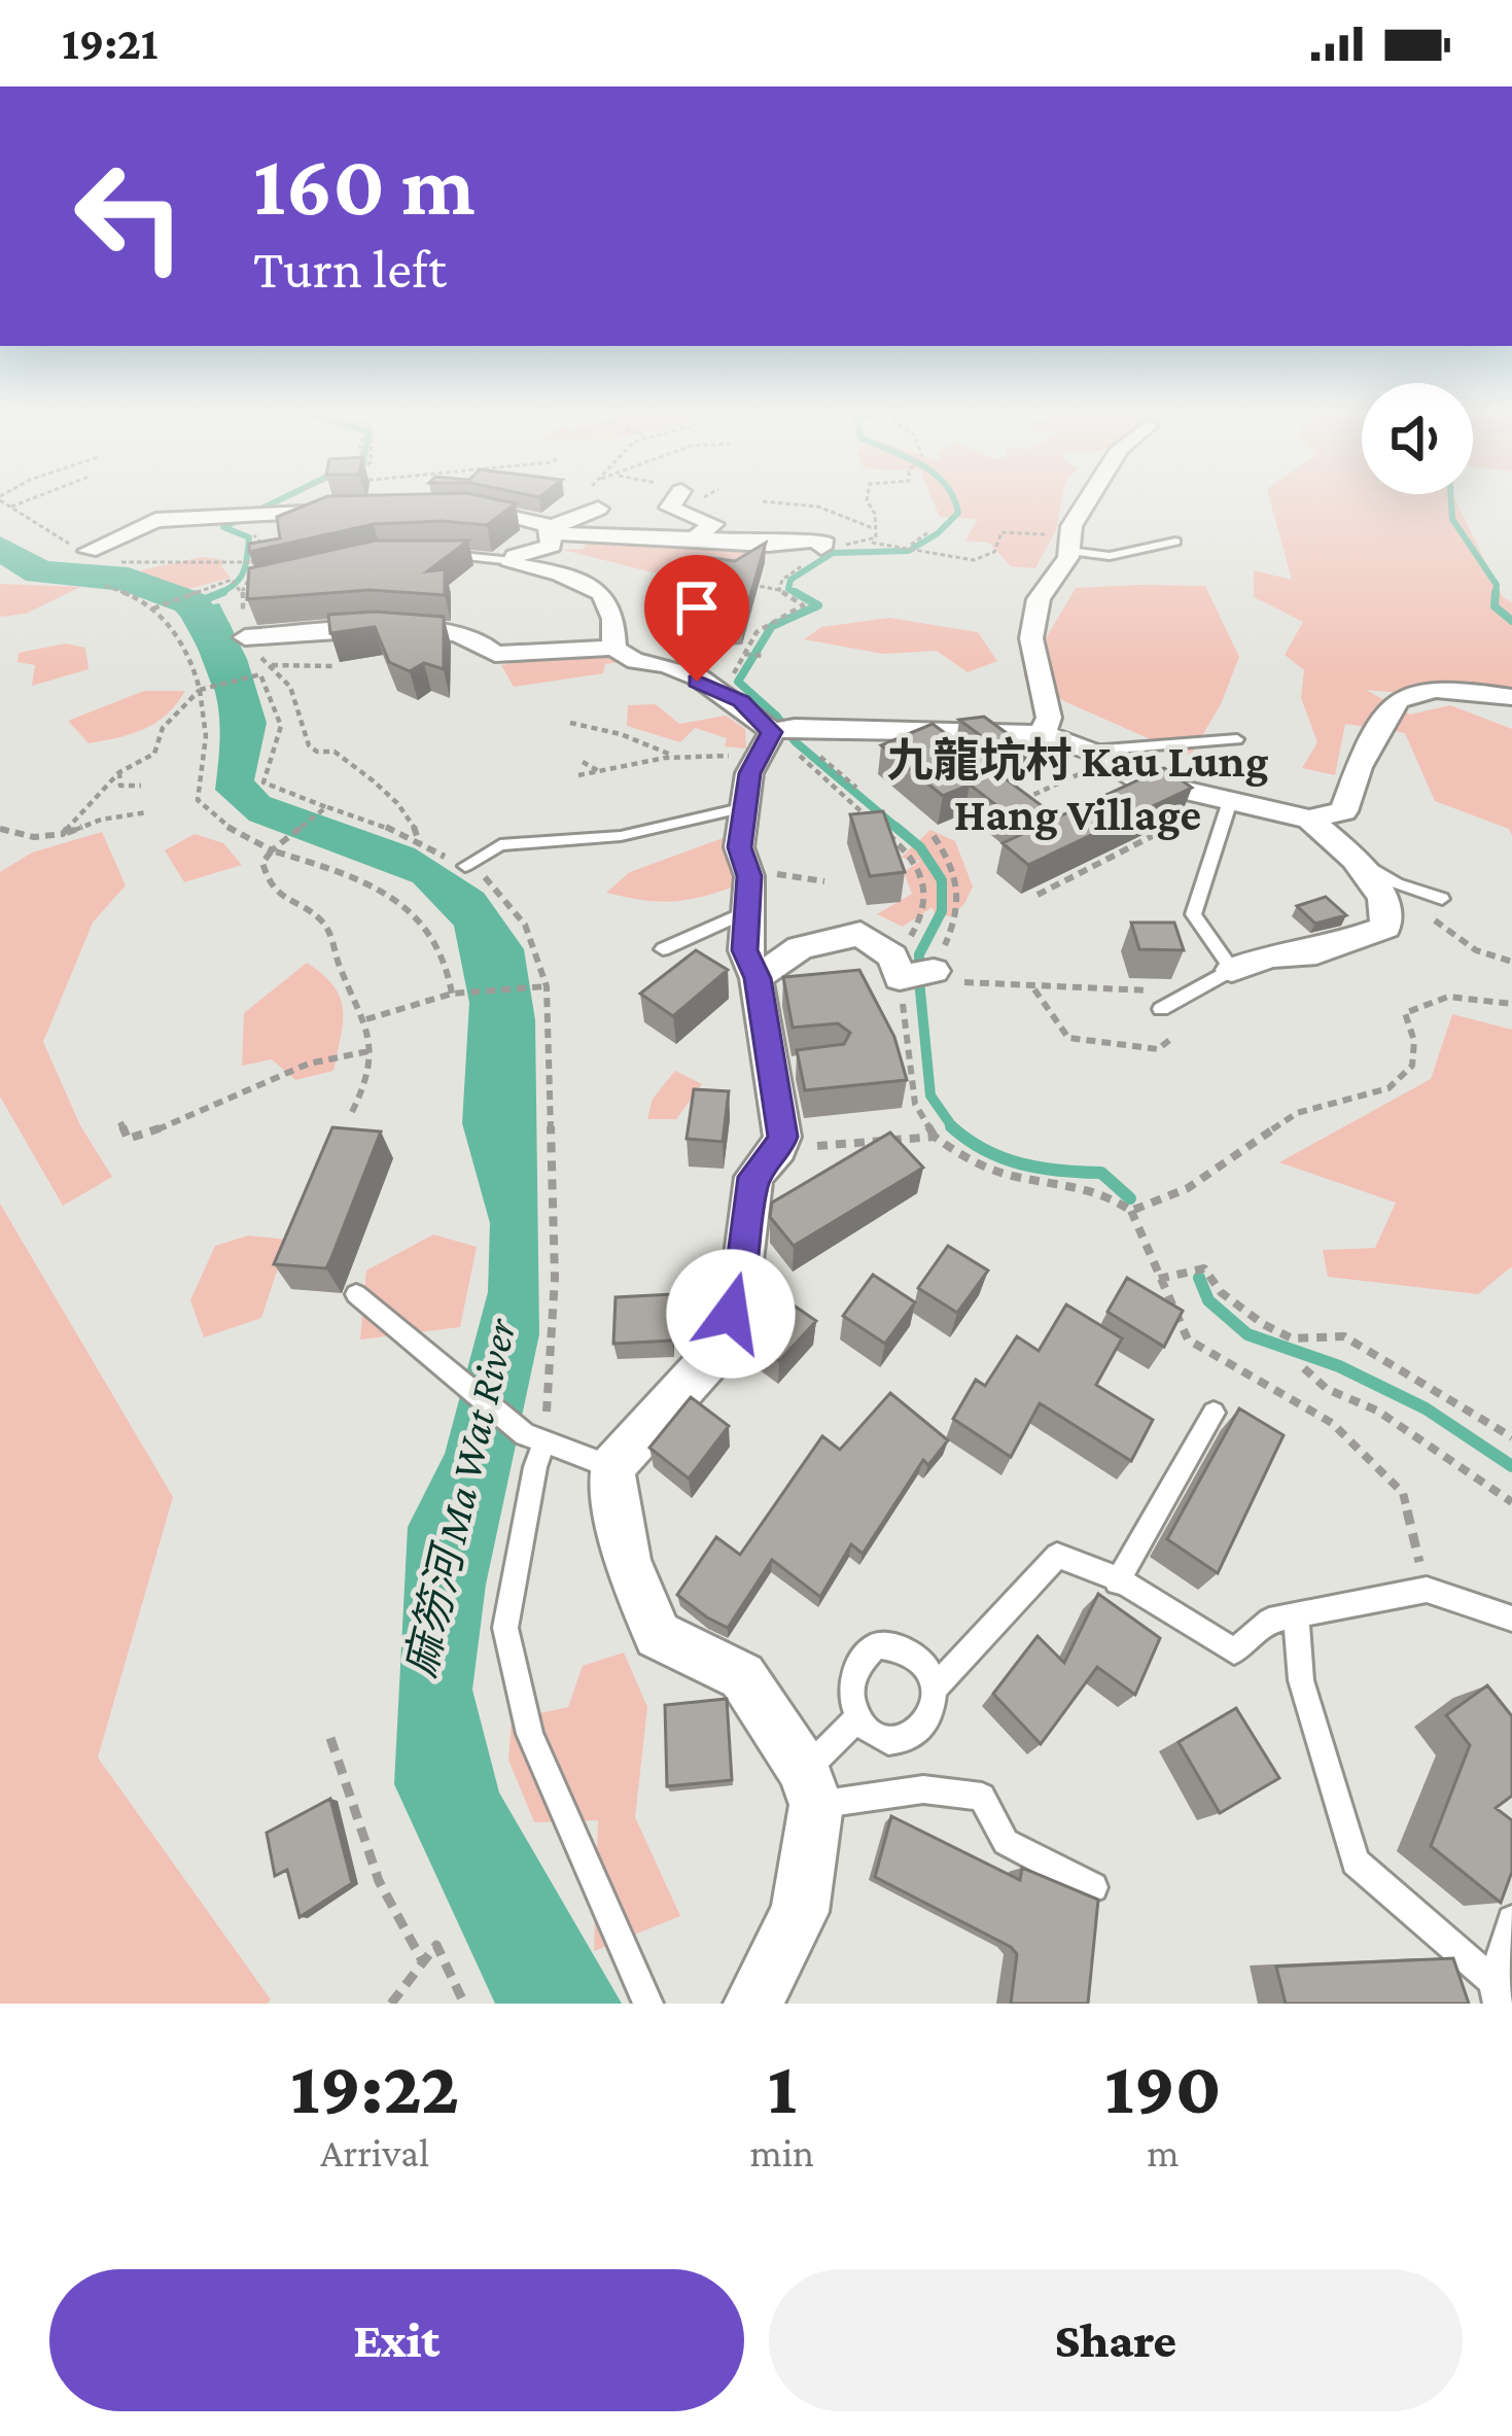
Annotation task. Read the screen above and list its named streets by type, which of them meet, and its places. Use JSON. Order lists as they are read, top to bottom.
{
  "districts": ["九龍坑村 Kau Lung Hang Village"],
  "water": ["麻笏河 Ma Wat River"],
  "page": {
    "status": "19:21",
    "turn": ["160 m", "Turn left"],
    "eta": [
      "19:22",
      "Arrival",
      "1",
      "min",
      "190",
      "m"
    ],
    "buttons": ["Exit", "Share"]
  }
}
